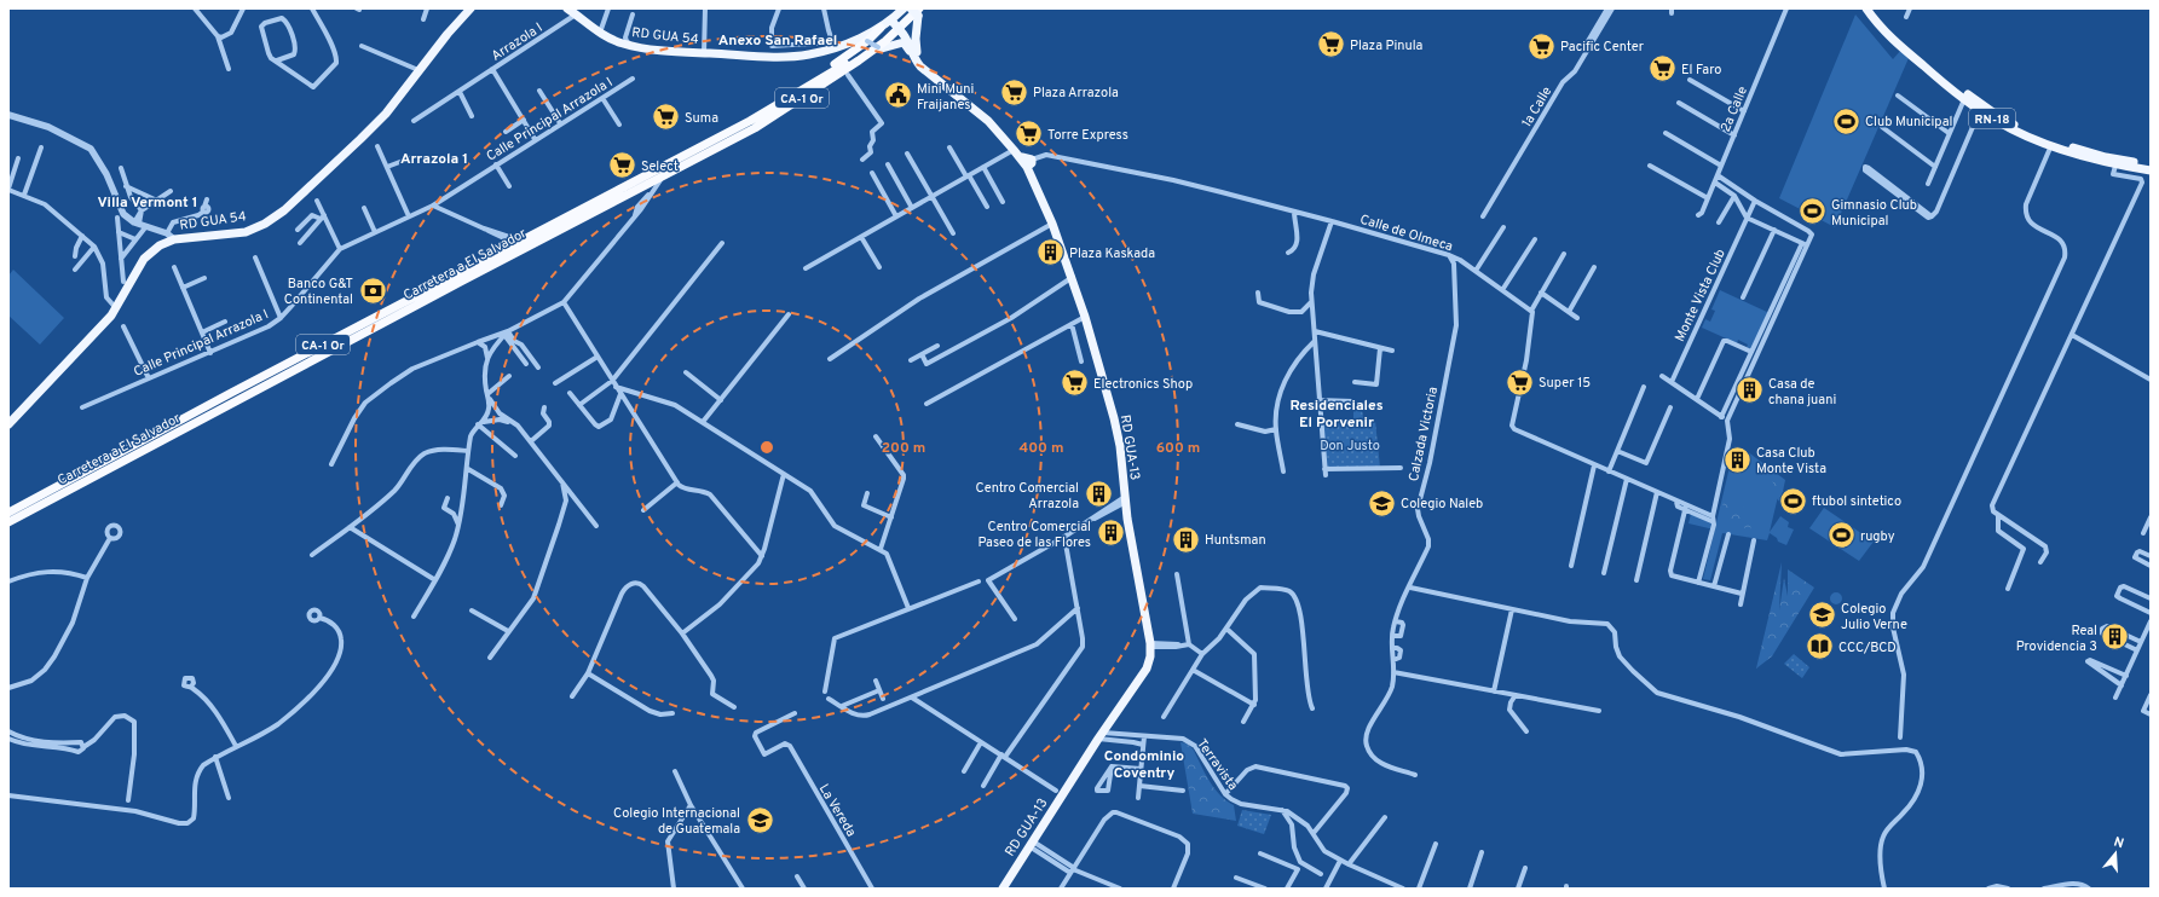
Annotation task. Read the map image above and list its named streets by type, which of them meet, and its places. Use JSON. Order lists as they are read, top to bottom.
{
  "streets": {
    "highway": ["CA-1 Or", "Carretera a El Salvador"],
    "main road": ["RD GUA 54", "RN-18", "RD GUA-13"],
    "street": [
      "Arrazola I",
      "1a Calle",
      "2a Calle",
      "Calle Principal Arrazola I",
      "Calle de Olmeca",
      "Monte Vista Club",
      "Calzada Victoria",
      "Terravista",
      "La Vereda"
    ]
  },
  "crossings": [
    ["RD GUA 54", "Arrazola I"],
    ["Arrazola I", "Calle Principal Arrazola I"],
    ["Calle de Olmeca", "Calzada Victoria"],
    ["Calle de Olmeca", "RD GUA-13"]
  ],
  "districts": [
    "Anexo San Rafael",
    "Arrazola 1",
    "Villa Vermont 1",
    "Residenciales El Porvenir",
    "Condominio Coventry"
  ],
  "parks": ["Don Justo"],
  "places": {
    "supermarket": [
      "Plaza Pinula",
      "Pacific Center",
      "El Faro",
      "Plaza Arrazola",
      "Suma",
      "Torre Express",
      "Select",
      "Super 15",
      "Electronics Shop"
    ],
    "public building": ["Mini Muni Fraijanes"],
    "sports": [
      "Club Municipal",
      "Gimnasio Club Municipal",
      "ftubol sintetico",
      "rugby"
    ],
    "building": [
      "Plaza Kaskada",
      "Casa de chana juani",
      "Casa Club Monte Vista",
      "Centro Comercial Arrazola",
      "Centro Comercial Paseo de las Flores",
      "Huntsman",
      "Real Providencia 3"
    ],
    "bank": ["Banco G&T Continental"],
    "school or university": ["Colegio Naleb", "Colegio Julio Verne", "Colegio Internacional de Guatemala"],
    "library": ["CCC/BCD"]
  },
  "north": "top",
  "rings": ["200 m", "400 m", "600 m"]
}
